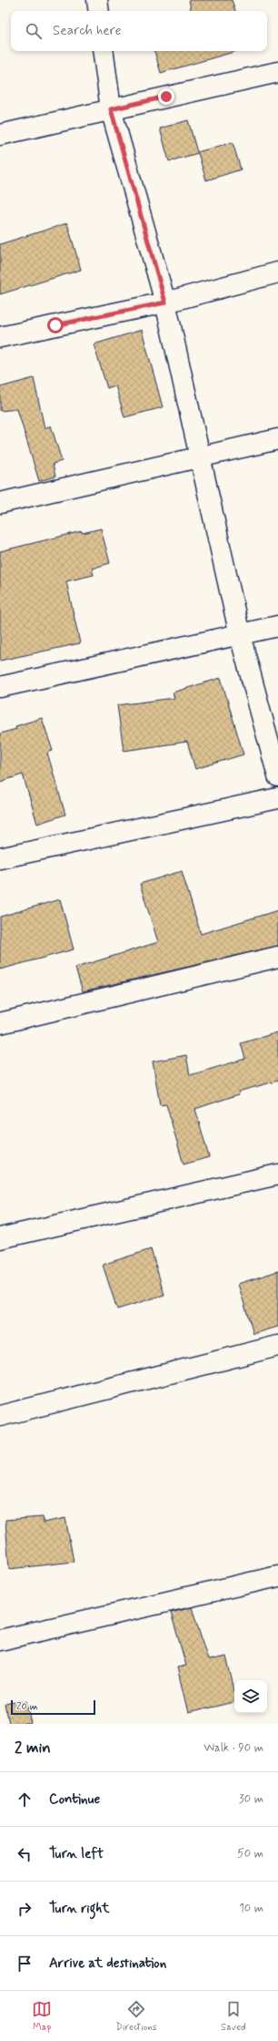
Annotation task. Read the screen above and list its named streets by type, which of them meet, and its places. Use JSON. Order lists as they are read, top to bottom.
{
  "scale_bar": "20 m",
  "page": {
    "search": "Search here",
    "scale": "20 m",
    "heading": ["2 min", "Walk · 90 m"],
    "list": [
      ["Continue", "30 m"],
      ["Turn left", "50 m"],
      ["Turn right", "10 m"],
      "Arrive at destination"
    ],
    "nav": ["Map", "Directions", "Saved"]
  }
}
